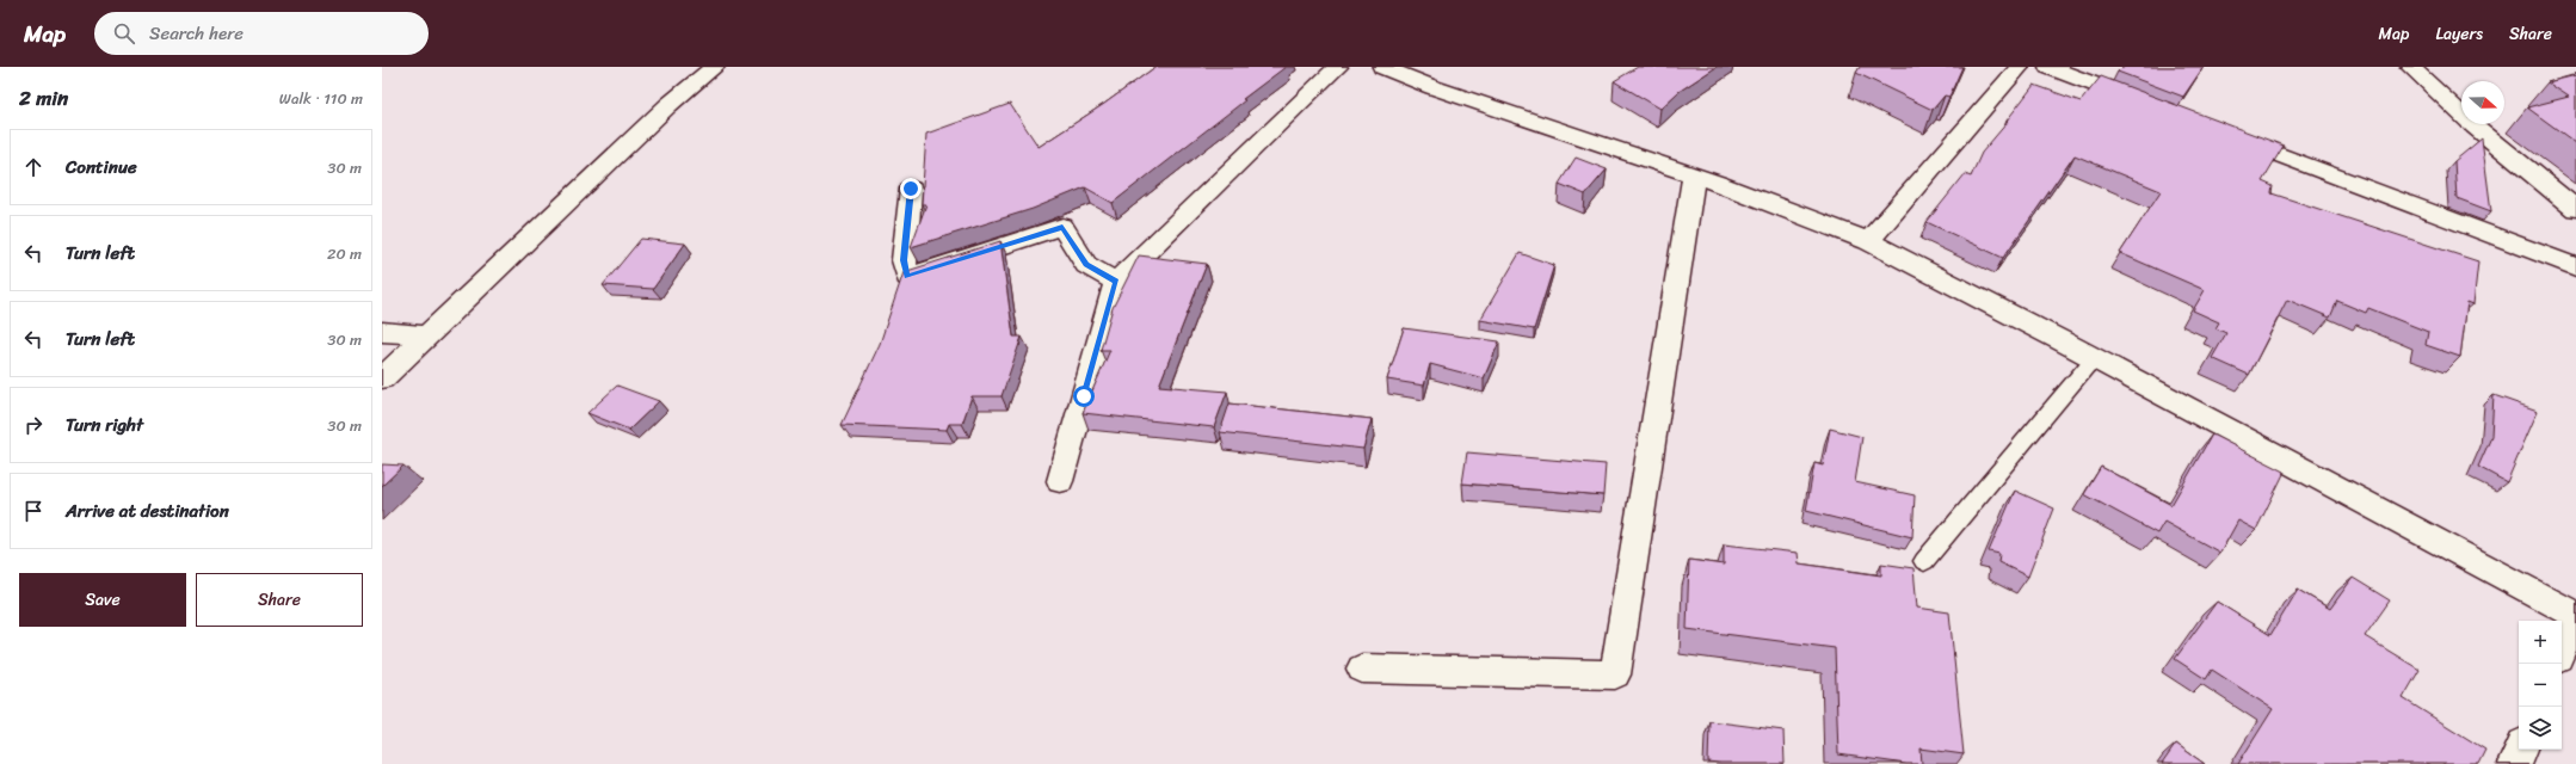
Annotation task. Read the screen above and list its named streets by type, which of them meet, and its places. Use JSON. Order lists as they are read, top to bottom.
{
  "north": "right",
  "page": {
    "header": "Map",
    "search": "Search here",
    "nav": ["Map", "Layers", "Share"],
    "heading": ["2 min", "Walk · 110 m"],
    "list": [
      ["Continue", "30 m"],
      ["Turn left", "20 m"],
      ["Turn left", "30 m"],
      ["Turn right", "30 m"],
      "Arrive at destination"
    ],
    "buttons": ["Save", "Share"],
    "map_buttons": ["+", "−"]
  }
}
